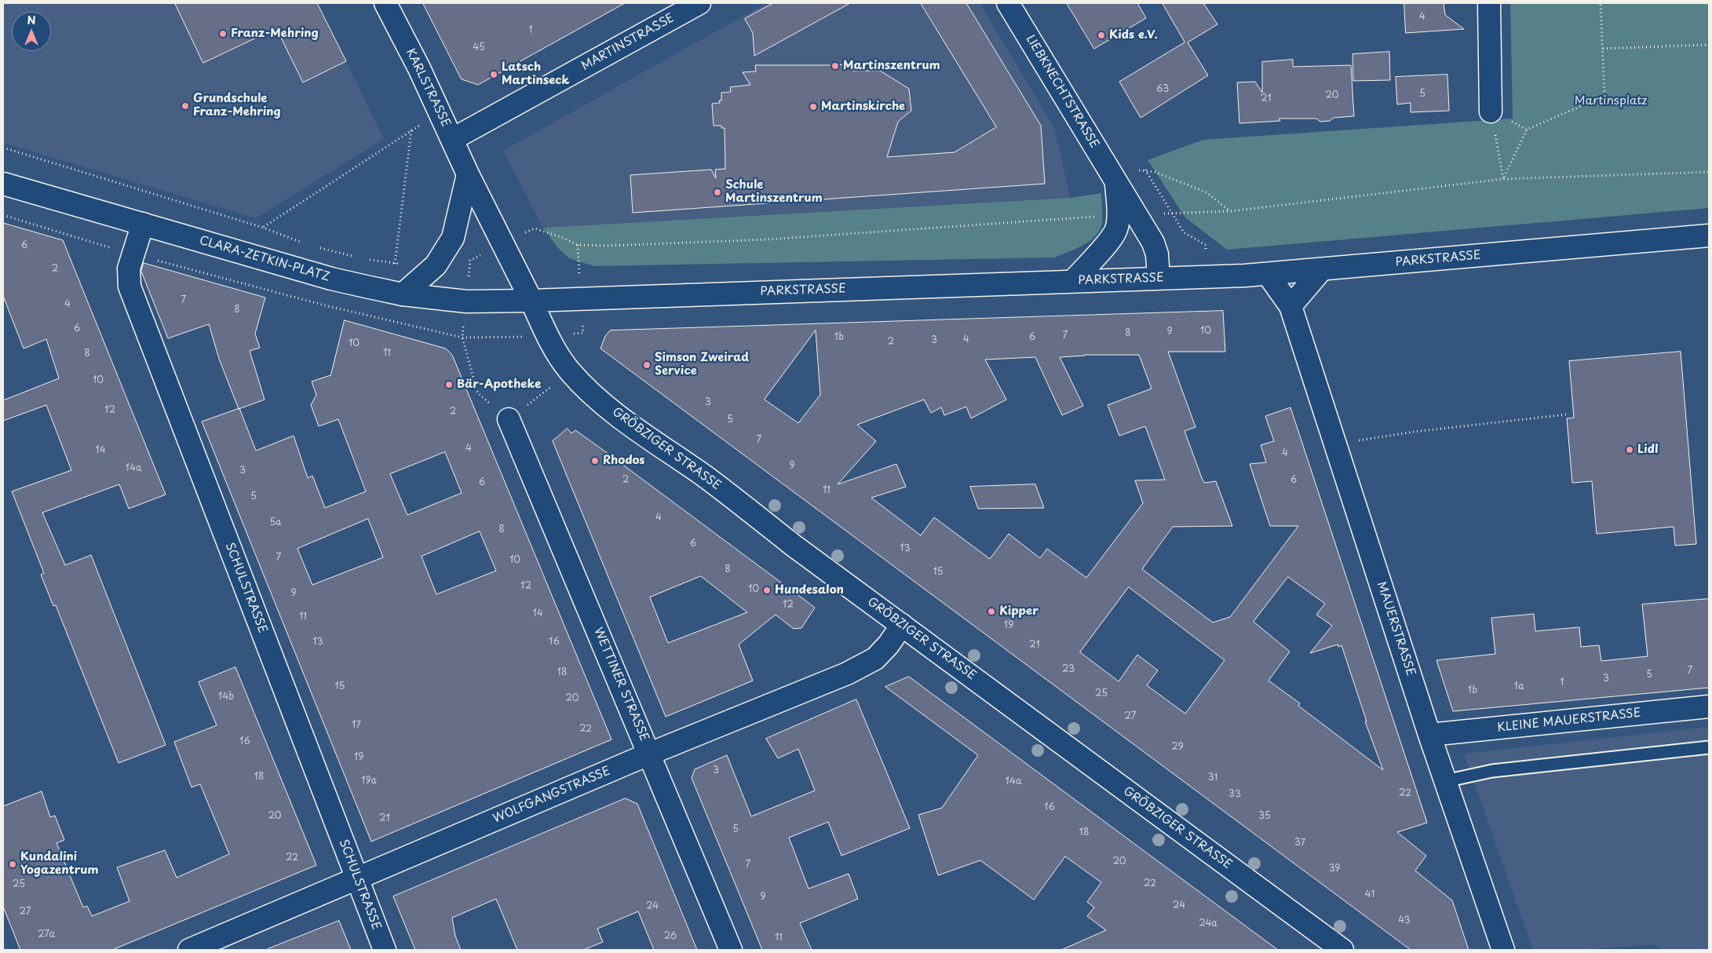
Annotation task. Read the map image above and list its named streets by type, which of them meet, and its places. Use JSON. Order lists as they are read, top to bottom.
{
  "streets": {
    "street": [
      "MARTINSTRASSE",
      "KARLSTRASSE",
      "LIEBKNECHTSTRASSE",
      "CLARA-ZETKIN-PLATZ",
      "PARKSTRASSE",
      "GRÖBZIGER STRASSE",
      "SCHULSTRASSE",
      "MAUERSTRASSE",
      "WETTINER STRASSE",
      "KLEINE MAUERSTRASSE",
      "WOLFGANGSTRASSE"
    ]
  },
  "crossings": [
    ["MARTINSTRASSE", "KARLSTRASSE"],
    ["KARLSTRASSE", "CLARA-ZETKIN-PLATZ"],
    ["KARLSTRASSE", "PARKSTRASSE"],
    ["KARLSTRASSE", "GRÖBZIGER STRASSE"],
    ["LIEBKNECHTSTRASSE", "PARKSTRASSE"],
    ["CLARA-ZETKIN-PLATZ", "PARKSTRASSE"],
    ["CLARA-ZETKIN-PLATZ", "GRÖBZIGER STRASSE"],
    ["CLARA-ZETKIN-PLATZ", "SCHULSTRASSE"],
    ["PARKSTRASSE", "GRÖBZIGER STRASSE"],
    ["PARKSTRASSE", "MAUERSTRASSE"],
    ["GRÖBZIGER STRASSE", "WOLFGANGSTRASSE"],
    ["SCHULSTRASSE", "WOLFGANGSTRASSE"],
    ["MAUERSTRASSE", "KLEINE MAUERSTRASSE"],
    ["WETTINER STRASSE", "WOLFGANGSTRASSE"]
  ],
  "parks": ["Martinsplatz"],
  "places": [
    "Franz-Mehring",
    "Kids e.V.",
    "Martinszentrum",
    "Latsch Martinseck",
    "Grundschule Franz-Mehring",
    "Martinskirche",
    "Schule Martinszentrum",
    "Simson Zweirad Service",
    "Bär-Apotheke",
    "Lidl",
    "Rhodos",
    "Hundesalon",
    "Kipper",
    "Kundalini Yogazentrum"
  ],
  "house_numbers": [
    "4",
    "1",
    "45",
    "63",
    "5",
    "20",
    "21",
    "6",
    "2",
    "7",
    "4",
    "8",
    "6",
    "10",
    "9",
    "8",
    "7",
    "1b",
    "6",
    "4",
    "3",
    "2",
    "10",
    "11",
    "8",
    "10",
    "3",
    "12",
    "2",
    "5",
    "7",
    "4",
    "14",
    "4",
    "9",
    "14a",
    "3",
    "2",
    "6",
    "6",
    "11",
    "5",
    "4",
    "5a",
    "8",
    "6",
    "13",
    "7",
    "10",
    "8",
    "15",
    "12",
    "10",
    "9",
    "12",
    "14",
    "11",
    "19",
    "13",
    "16",
    "21",
    "23",
    "7",
    "18",
    "5",
    "3",
    "1",
    "15",
    "1a",
    "1b",
    "25",
    "14b",
    "20",
    "27",
    "17",
    "22",
    "16",
    "29",
    "19",
    "3",
    "18",
    "31",
    "19a",
    "14a",
    "22",
    "33",
    "16",
    "20",
    "35",
    "21",
    "5",
    "18",
    "37",
    "22",
    "20",
    "7",
    "39",
    "22",
    "25",
    "41",
    "9",
    "24",
    "24",
    "27",
    "43",
    "24a",
    "27a",
    "26",
    "11"
  ],
  "north": "top"
}
